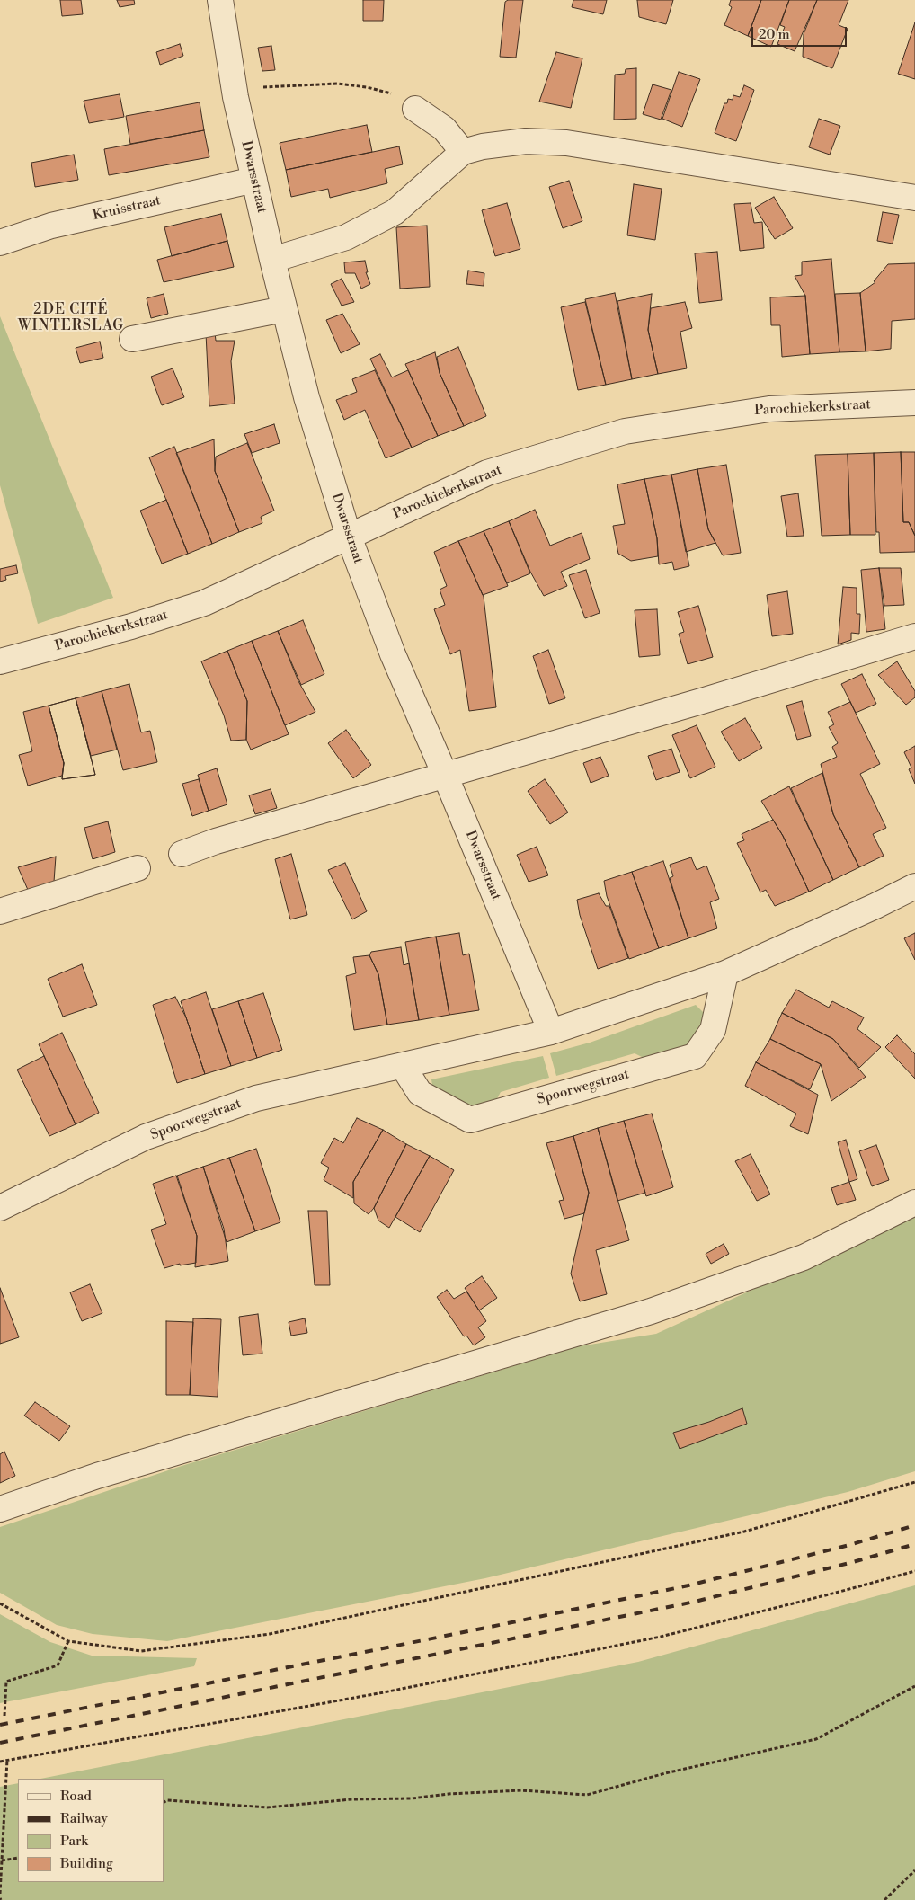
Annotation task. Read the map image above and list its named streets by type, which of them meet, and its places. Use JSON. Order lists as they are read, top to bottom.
{
  "streets": {
    "street": [
      "Dwarsstraat",
      "Kruisstraat",
      "Parochiekerkstraat",
      "Spoorwegstraat"
    ]
  },
  "crossings": [
    ["Dwarsstraat", "Kruisstraat"],
    ["Dwarsstraat", "Parochiekerkstraat"],
    ["Dwarsstraat", "Spoorwegstraat"]
  ],
  "districts": ["2DE CITÉ WINTERSLAG"],
  "legend": [
    "Road",
    "Railway",
    "Park",
    "Building"
  ],
  "scale_bar": "20 m"
}
